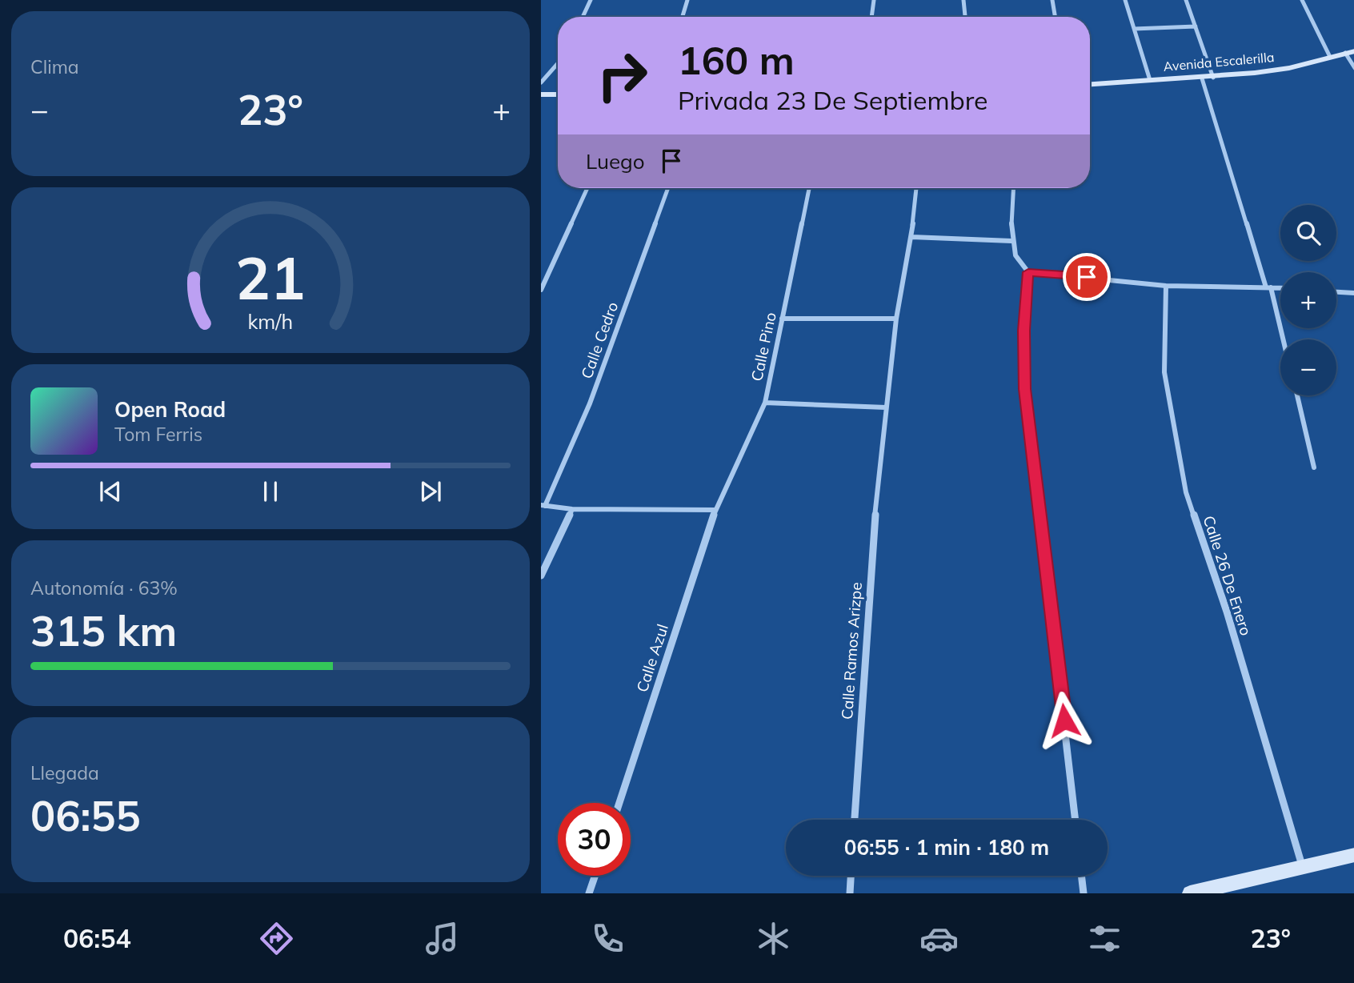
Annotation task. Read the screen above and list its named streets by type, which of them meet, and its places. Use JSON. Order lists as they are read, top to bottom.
{
  "streets": {
    "main road": ["Avenida Escalerilla"],
    "street": [
      "Calle Cedro",
      "Calle Pino",
      "Calle 26 De Enero",
      "Calle Ramos Arizpe",
      "Calle Azul"
    ]
  },
  "crossings": [
    ["Calle Pino", "Calle Azul"]
  ],
  "page": {
    "tile": [
      "Clima",
      ["Autonomía · 63%", "315 km"],
      ["Llegada", "06:55"]
    ],
    "turn": ["160 m", "Privada 23 De Septiembre"],
    "heat": ["−", "23°", "+"],
    "then": "Luego",
    "map_buttons": ["+", "−"],
    "song": ["Open Road", "Tom Ferris"],
    "limit": "30",
    "trip": "06:55 · 1 min · 180 m",
    "tabs": ["06:54", "23°"],
    "gauge": ["21", "km/h"]
  }
}
